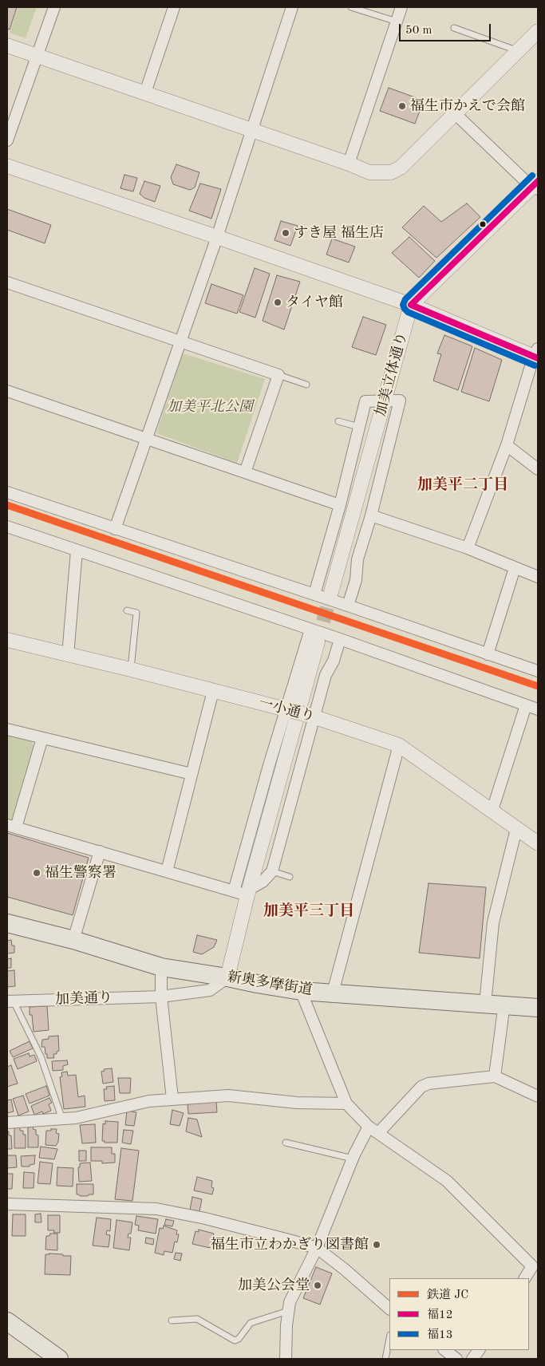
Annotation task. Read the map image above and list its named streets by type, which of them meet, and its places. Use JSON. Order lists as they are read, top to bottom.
{
  "streets": {
    "main road": ["新奥多摩街道"],
    "street": ["加美立体通り", "一小通り", "加美通り"]
  },
  "crossings": [
    ["新奥多摩街道", "加美通り"]
  ],
  "districts": ["加美平二丁目", "加美平三丁目"],
  "parks": ["加美平北公園"],
  "places": [
    "福生市かえで会館",
    "すき屋 福生店",
    "タイヤ館",
    "福生警察署",
    "福生市立わかぎり図書館",
    "加美公会堂"
  ],
  "lines": ["transit line 福13", "transit line 福12", "rail line JC"],
  "legend": ["鉄道 JC", "福12", "福13"],
  "scale_bar": "50 m"
}
